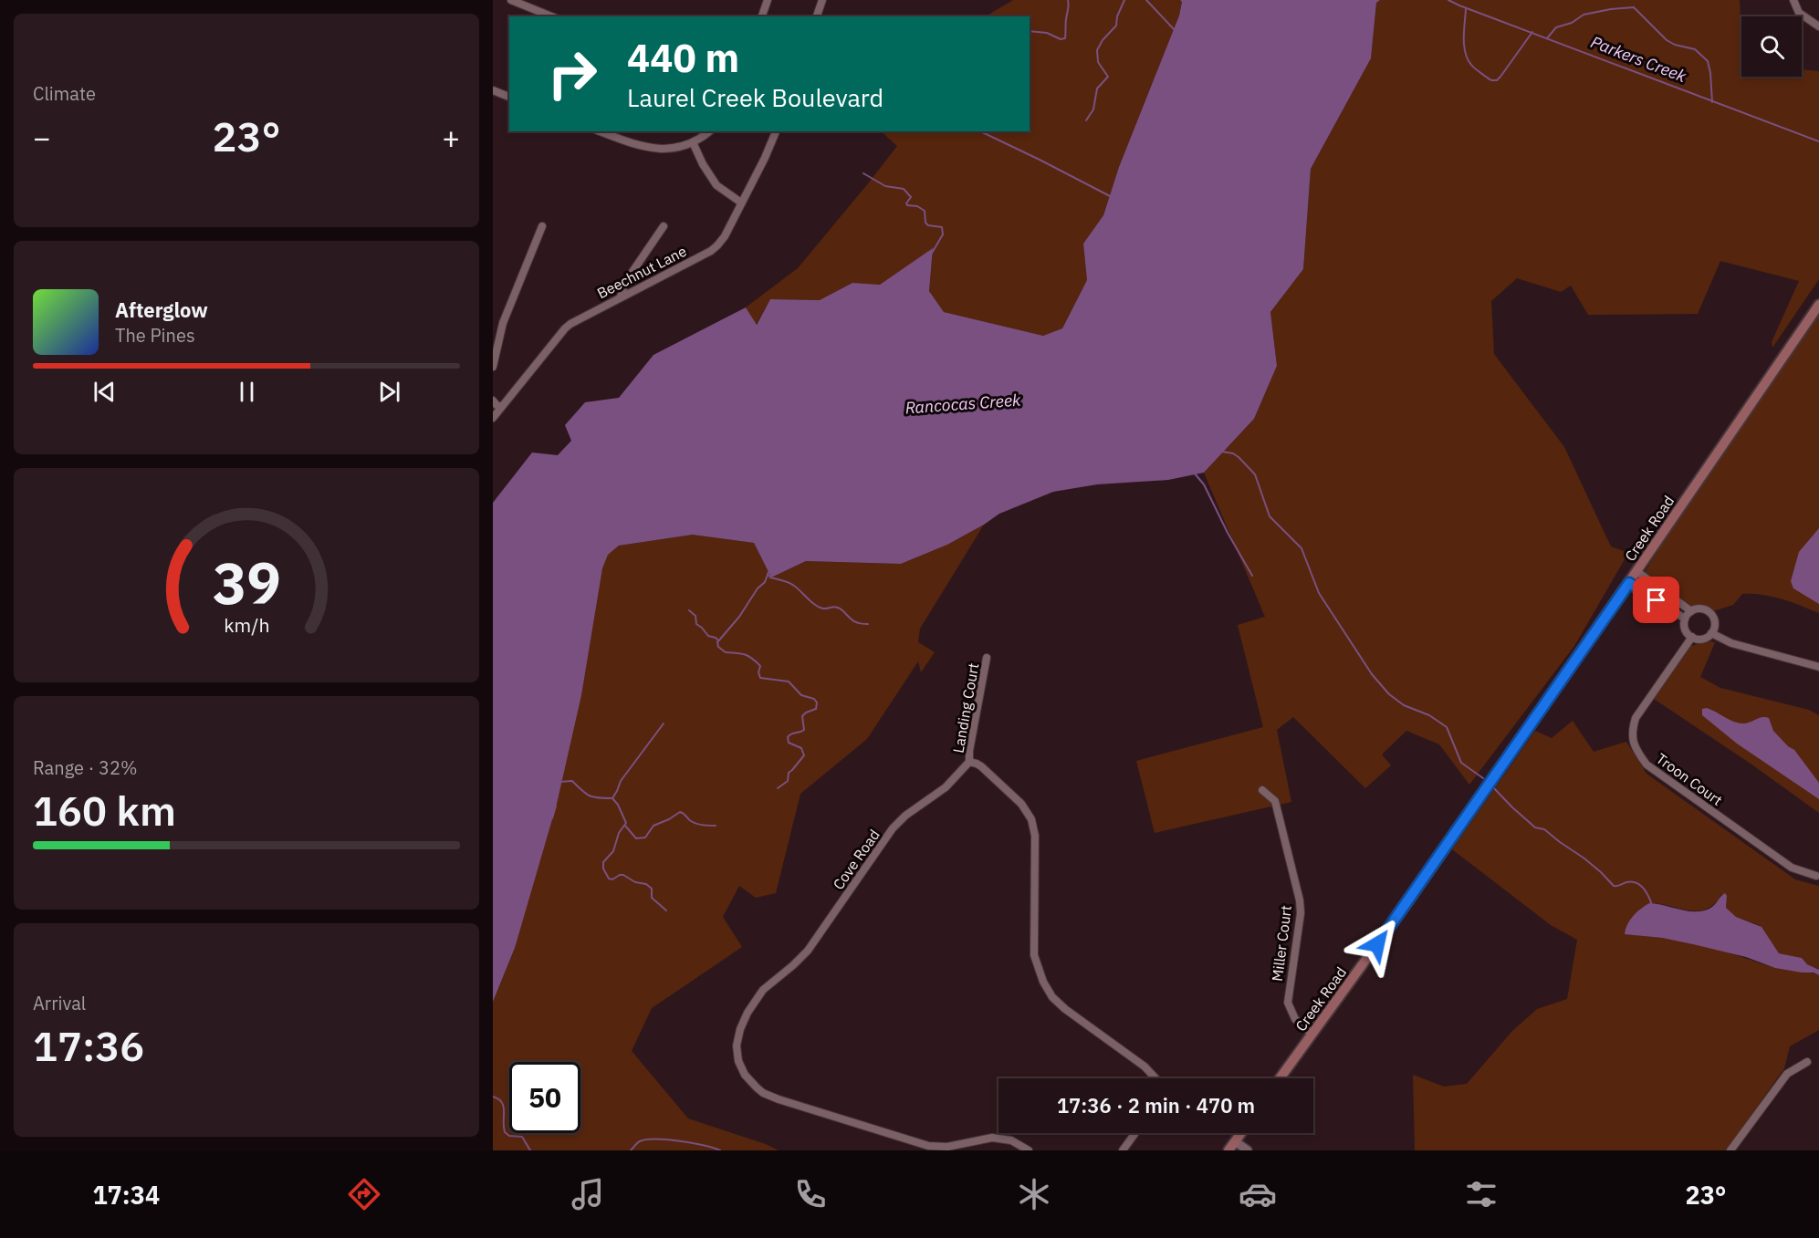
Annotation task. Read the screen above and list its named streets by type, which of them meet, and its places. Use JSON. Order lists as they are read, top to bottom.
{
  "streets": {
    "main road": ["Creek Road"],
    "street": [
      "Beechnut Lane",
      "Landing Court",
      "Troon Court",
      "Cove Road",
      "Miller Court"
    ]
  },
  "crossings": [
    ["Creek Road", "Miller Court"],
    ["Landing Court", "Cove Road"]
  ],
  "water": ["Parkers Creek", "Rancocas Creek"],
  "page": {
    "tile": [
      "Climate",
      ["Range · 32%", "160 km"],
      ["Arrival", "17:36"]
    ],
    "turn": ["440 m", "Laurel Creek Boulevard"],
    "heat": ["−", "23°", "+"],
    "song": ["Afterglow", "The Pines"],
    "limit": "50",
    "trip": "17:36 · 2 min · 470 m",
    "tabs": ["17:34", "23°"],
    "gauge": ["39", "km/h"]
  }
}
